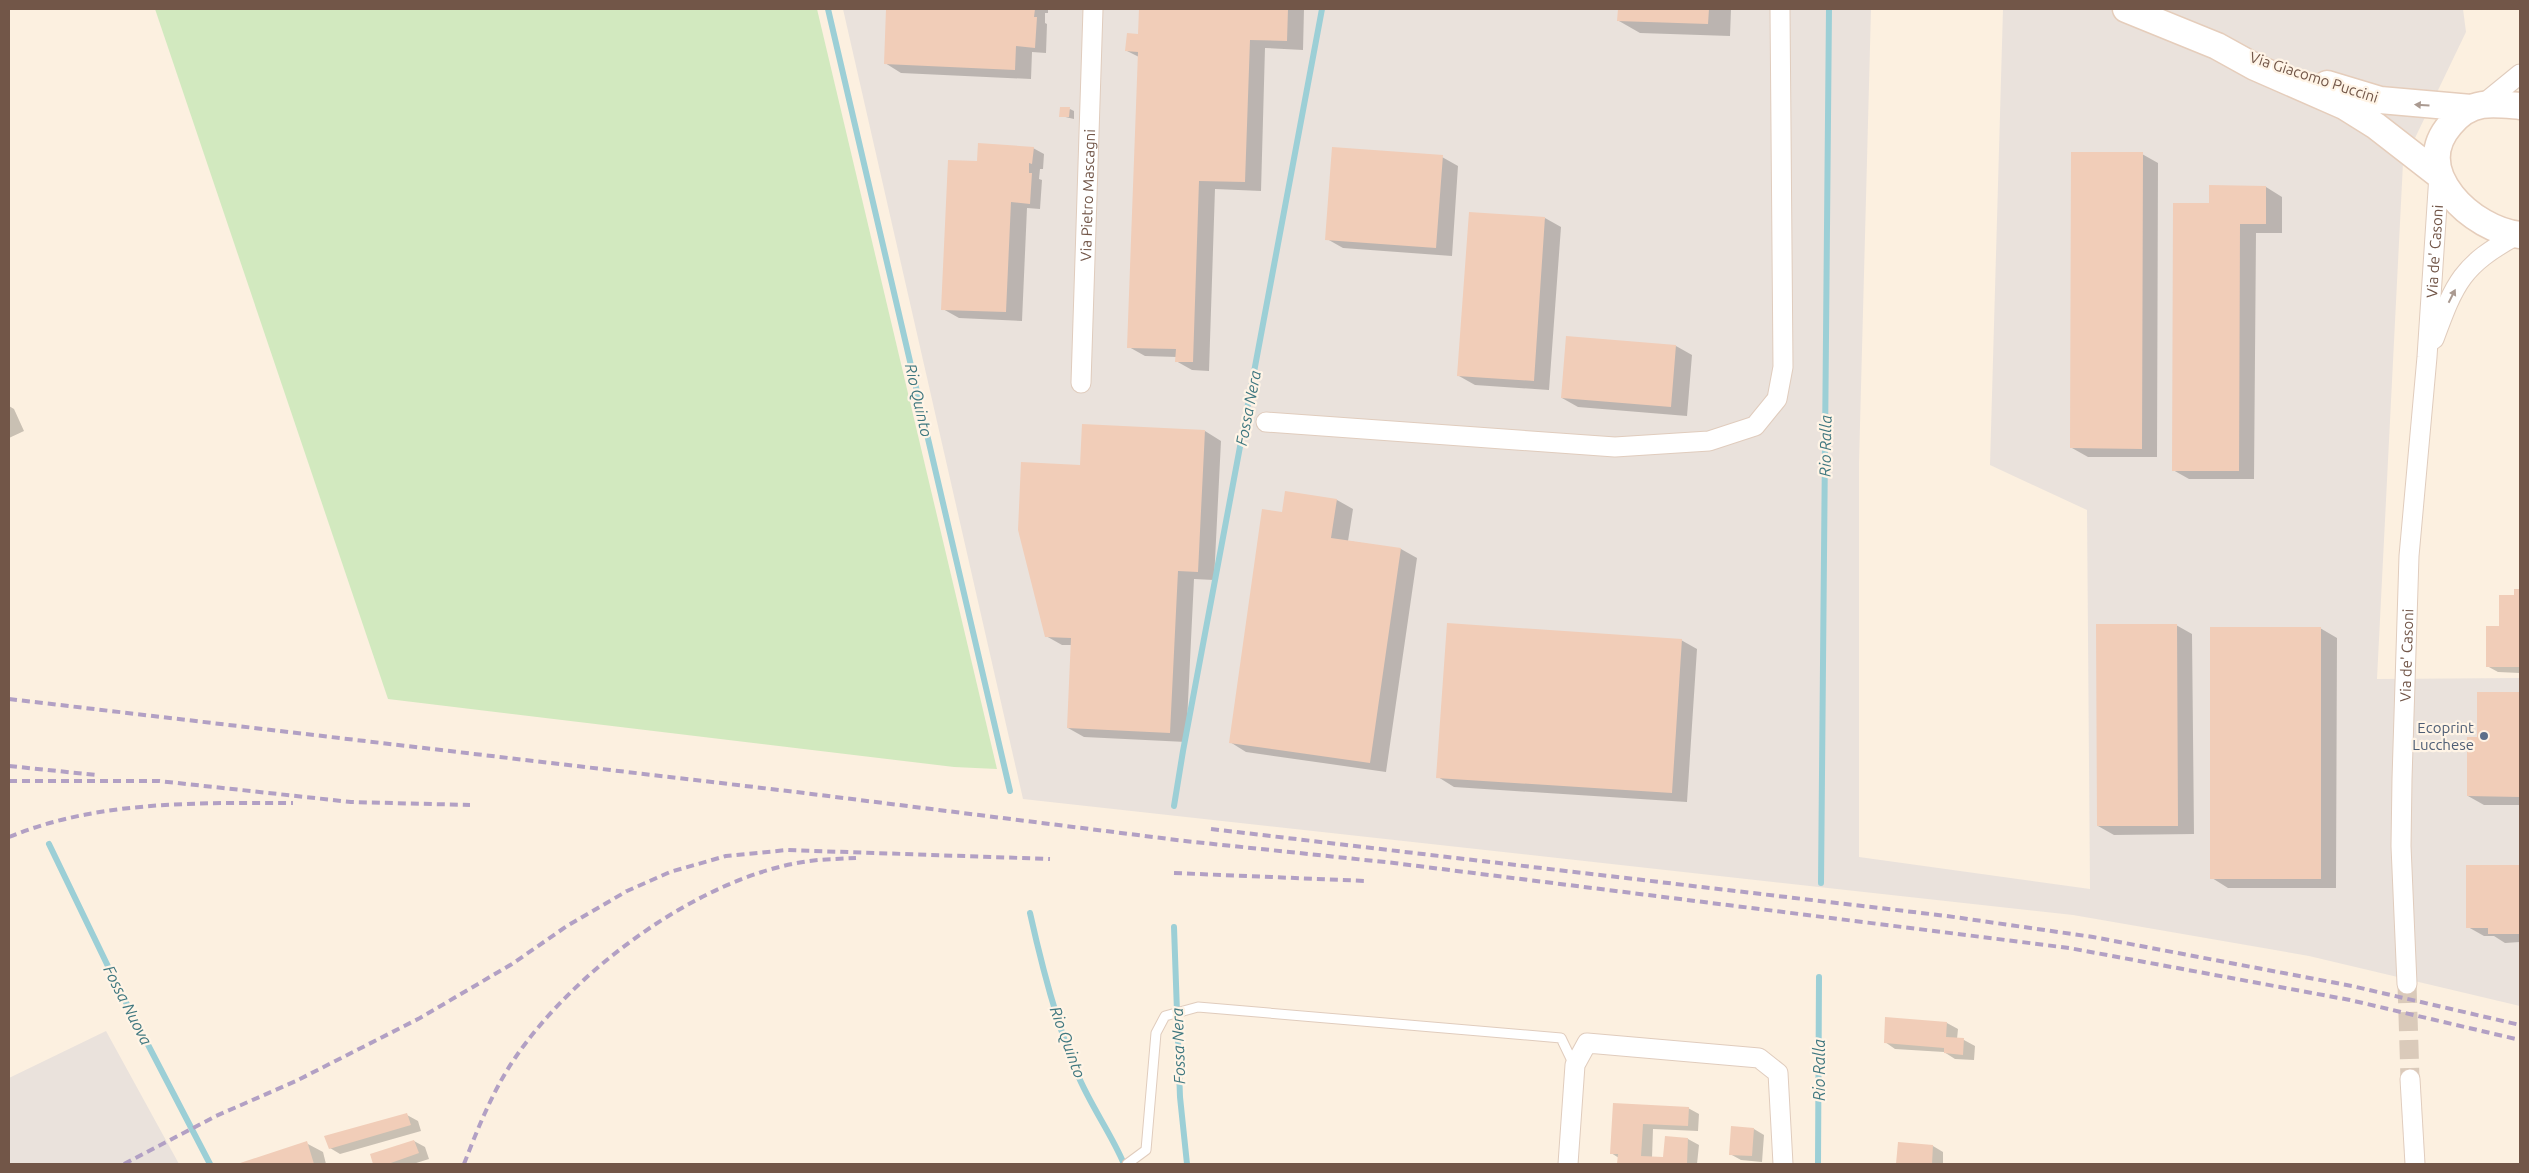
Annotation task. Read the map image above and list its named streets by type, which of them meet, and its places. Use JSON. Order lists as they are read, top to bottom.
{
  "streets": {
    "main road": ["Via Giacomo Puccini"],
    "street": ["Via Pietro Mascagni", "Via de' Casoni"]
  },
  "crossings": [
    ["Via Giacomo Puccini", "Via de' Casoni"]
  ],
  "water": [
    "Rio Quinto",
    "Fossa Nera",
    "Rio Ralla",
    "Fossa Nuova"
  ],
  "places": ["Ecoprint Lucchese"]
}
